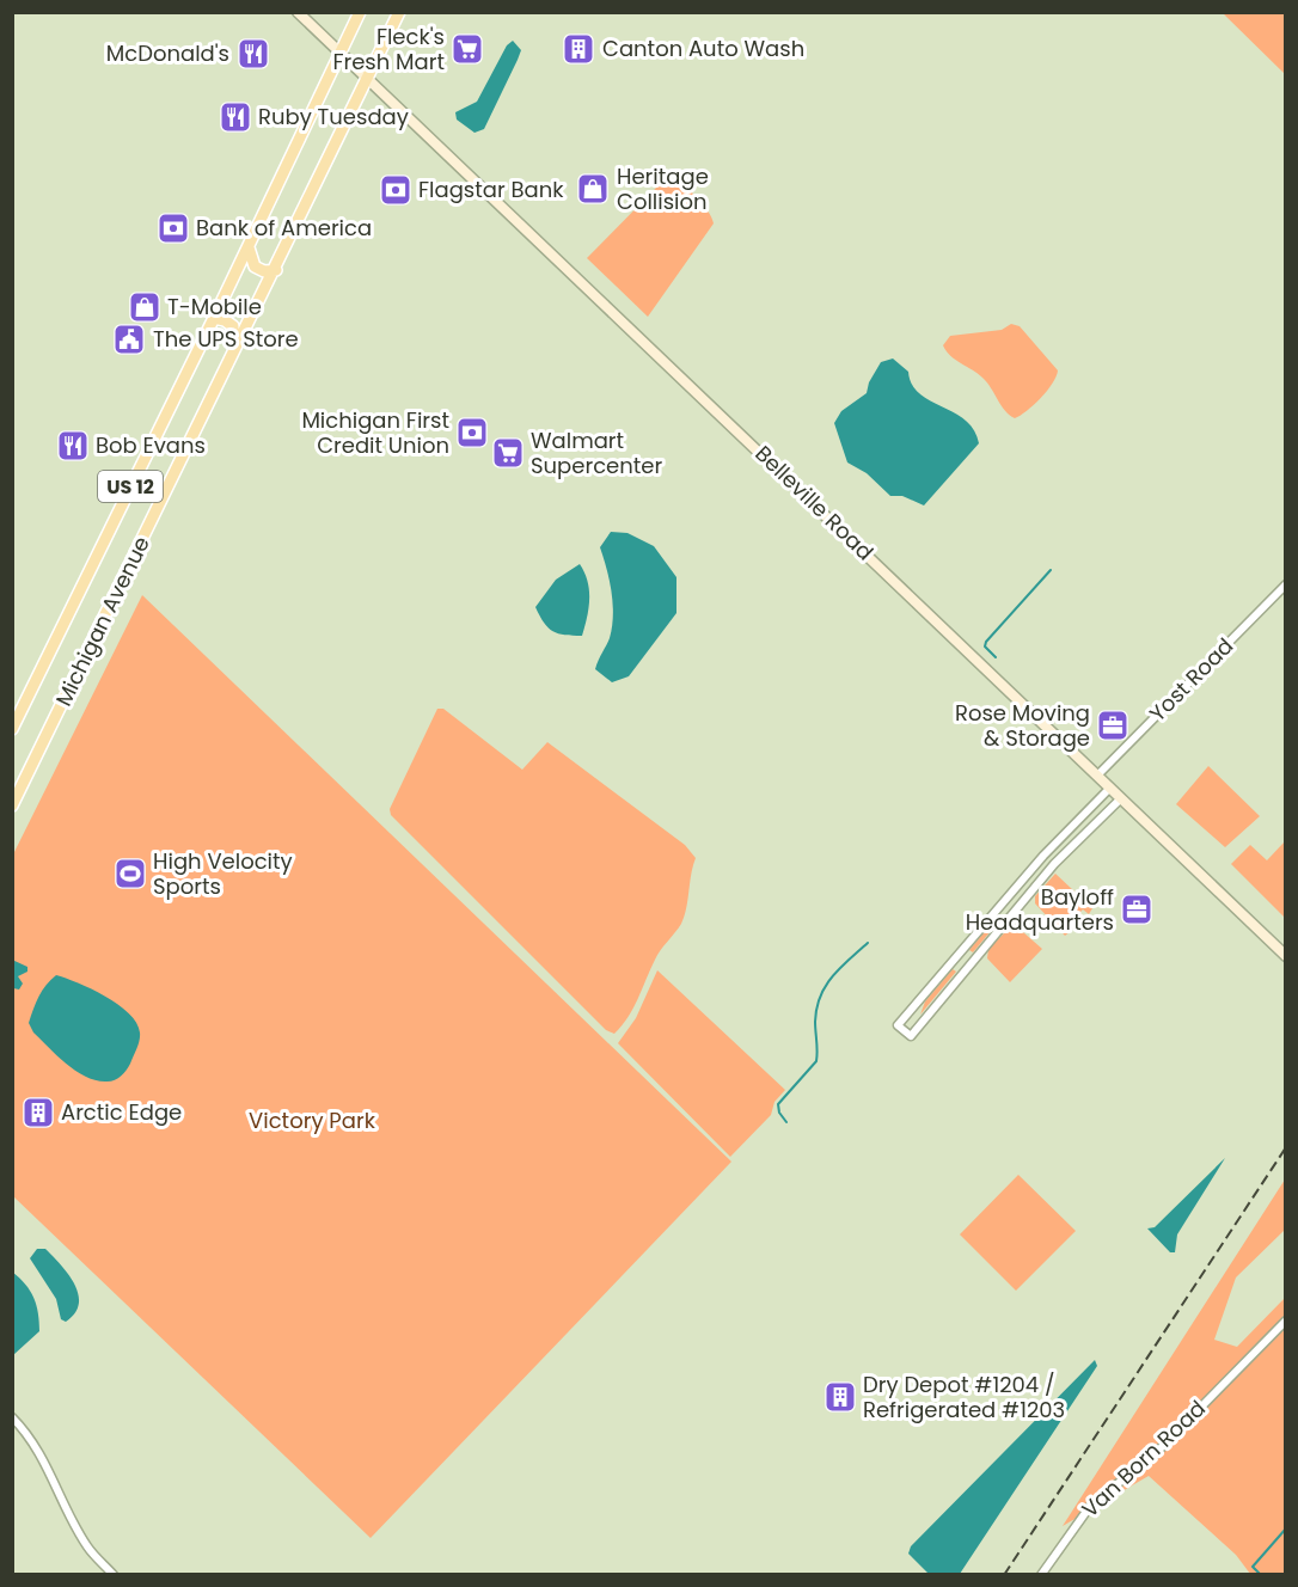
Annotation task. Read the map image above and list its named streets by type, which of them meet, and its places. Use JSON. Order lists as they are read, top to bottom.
{
  "streets": {
    "main road": ["US 12", "Belleville Road", "Michigan Avenue"],
    "street": ["Yost Road", "Van Born Road"]
  },
  "crossings": [
    ["Belleville Road", "Michigan Avenue"],
    ["Belleville Road", "Yost Road"]
  ],
  "parks": ["Victory Park"],
  "places": {
    "supermarket": ["Fleck's Fresh Mart", "Walmart Supercenter"],
    "building": ["Canton Auto Wash", "Arctic Edge", "Dry Depot #1204 / Refrigerated #1203"],
    "restaurant": ["McDonald's", "Ruby Tuesday", "Bob Evans"],
    "shop": ["Heritage Collision", "T-Mobile"],
    "bank": ["Flagstar Bank", "Bank of America", "Michigan First Credit Union"],
    "public building": ["The UPS Store"],
    "office": ["Rose Moving & Storage", "Bayloff Headquarters"],
    "sports": ["High Velocity Sports"]
  }
}
